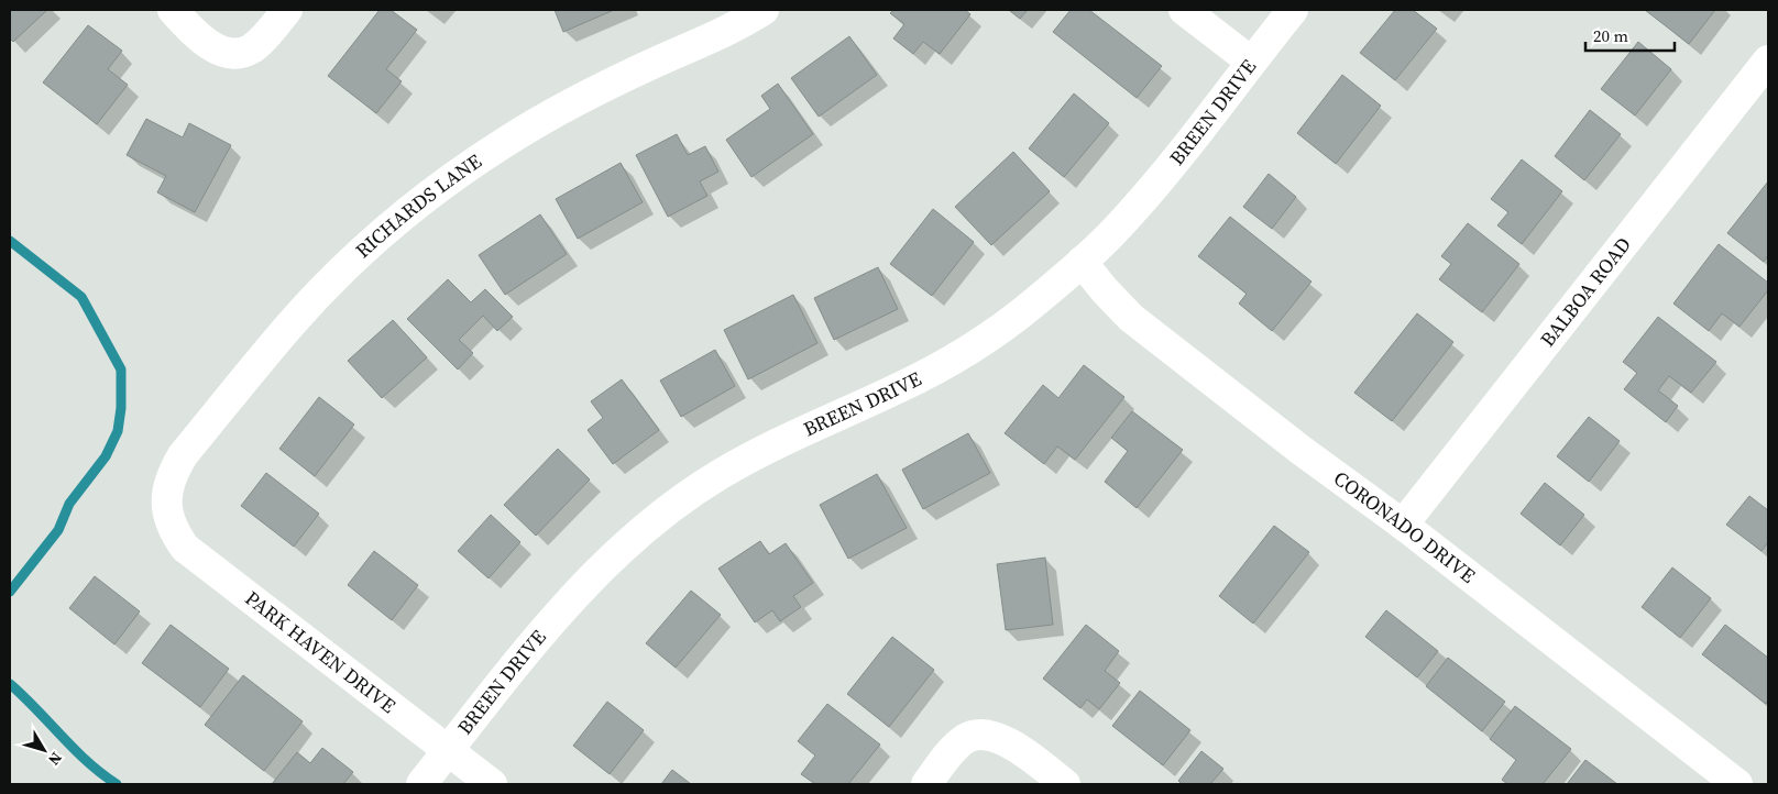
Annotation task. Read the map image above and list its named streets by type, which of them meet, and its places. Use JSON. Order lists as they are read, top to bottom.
{
  "streets": {
    "street": [
      "BREEN DRIVE",
      "RICHARDS LANE",
      "BALBOA ROAD",
      "CORONADO DRIVE",
      "PARK HAVEN DRIVE"
    ]
  },
  "crossings": [
    ["BREEN DRIVE", "CORONADO DRIVE"],
    ["BREEN DRIVE", "PARK HAVEN DRIVE"],
    ["RICHARDS LANE", "PARK HAVEN DRIVE"],
    ["BALBOA ROAD", "CORONADO DRIVE"]
  ],
  "scale_bar": "20 m",
  "north": "bottom right"
}
